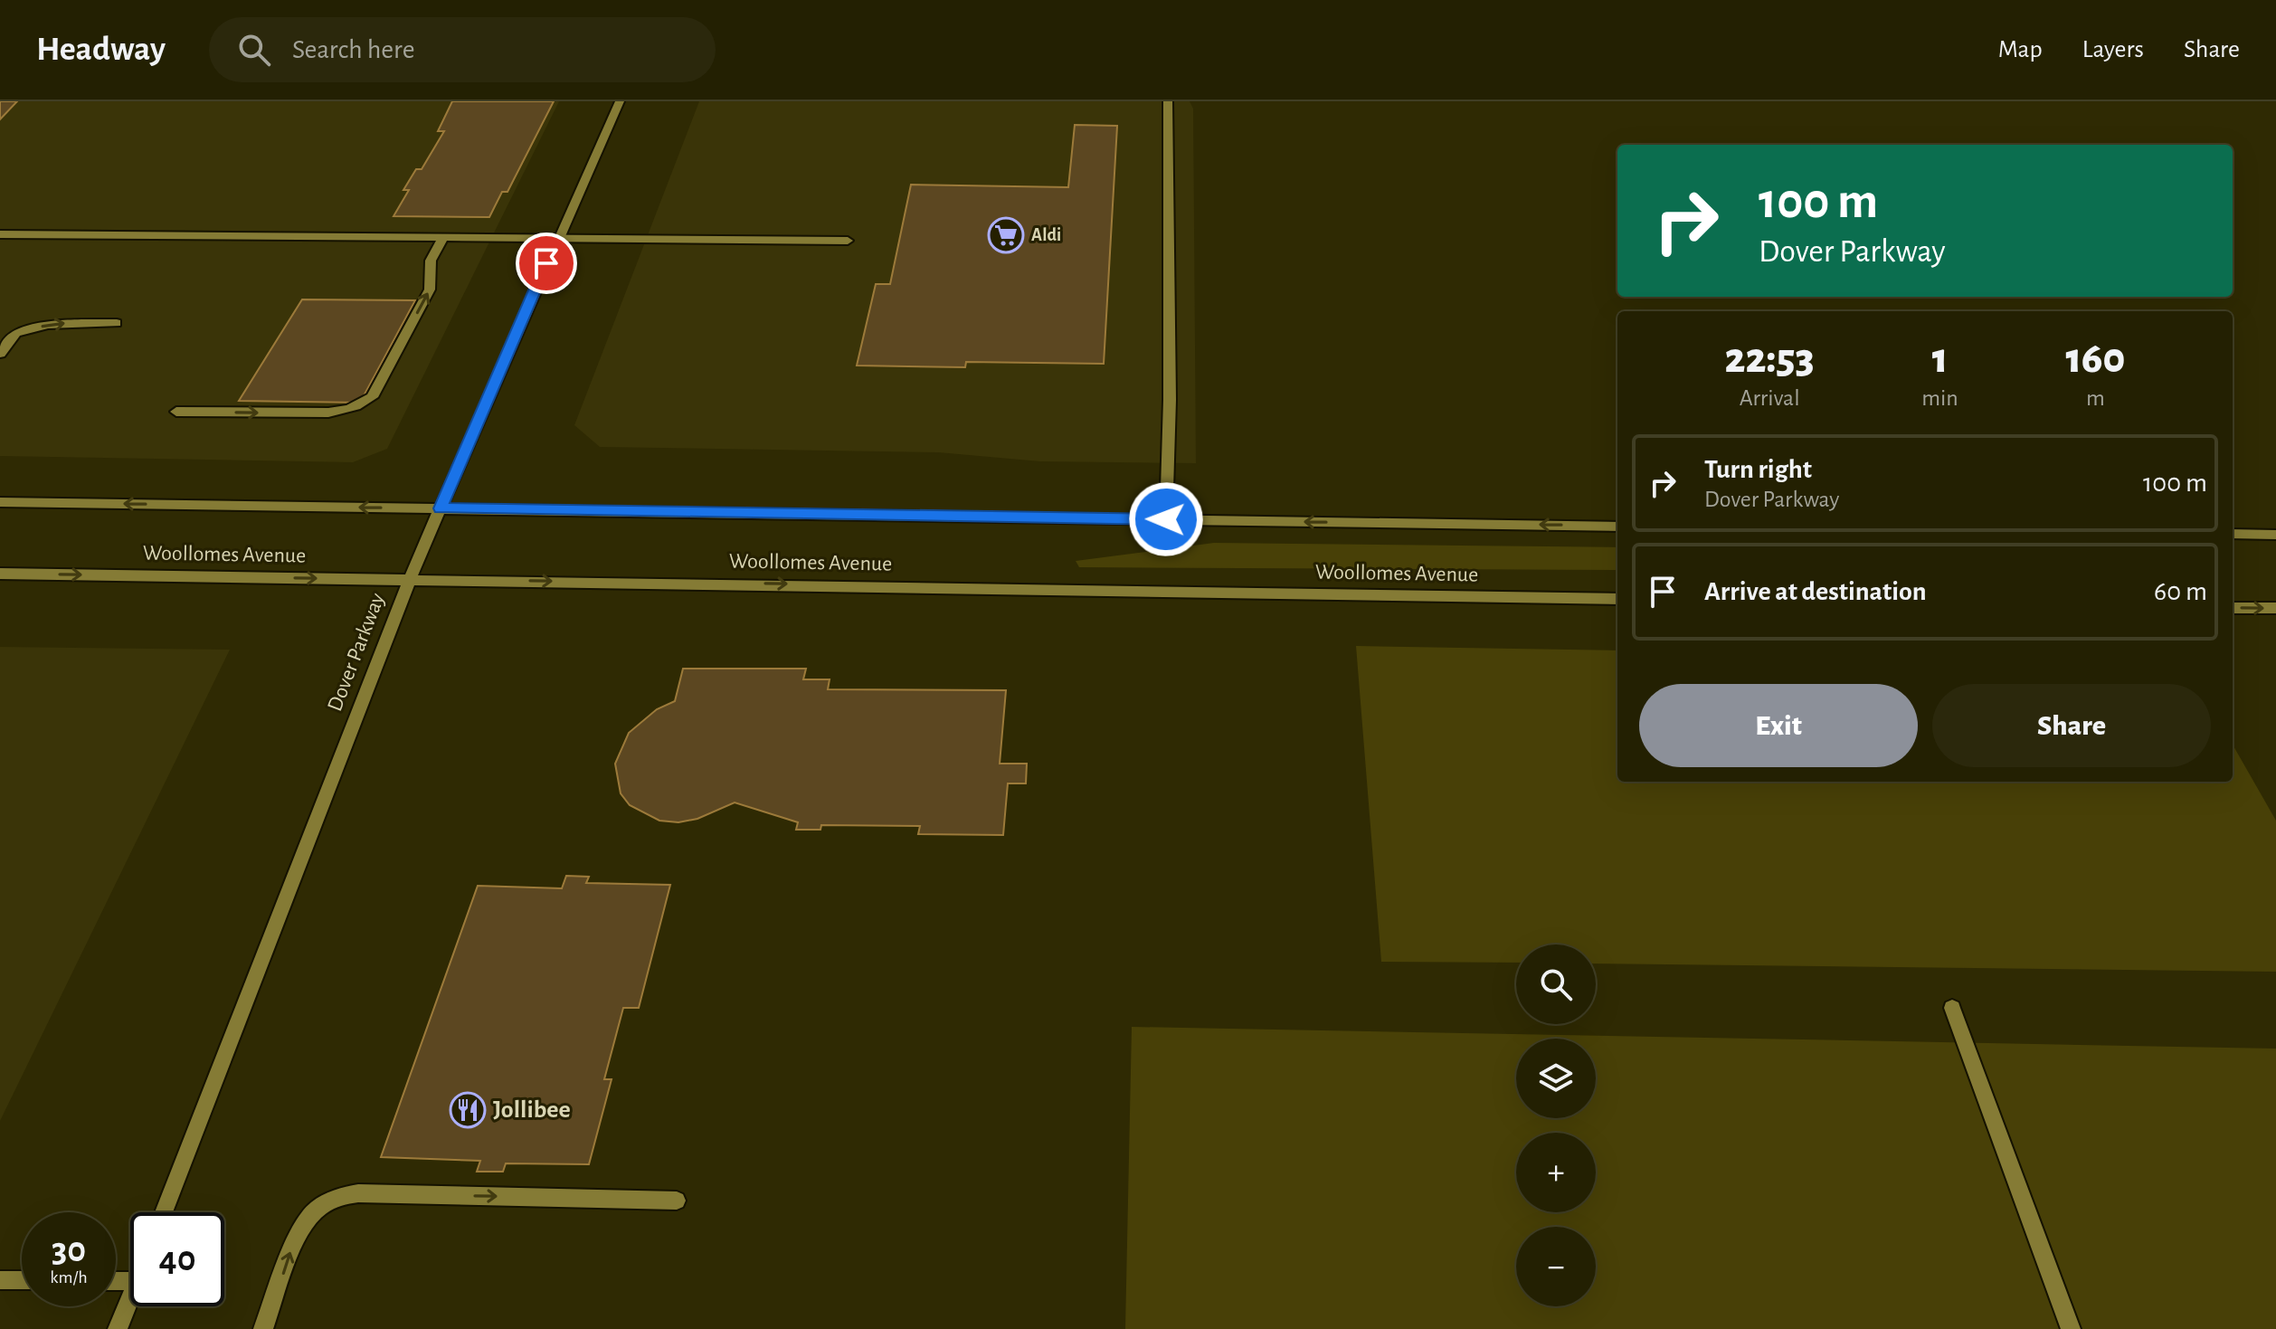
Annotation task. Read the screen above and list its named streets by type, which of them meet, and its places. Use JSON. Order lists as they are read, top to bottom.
{
  "streets": {
    "street": ["Woollomes Avenue", "Dover Parkway"]
  },
  "crossings": [
    ["Woollomes Avenue", "Dover Parkway"]
  ],
  "places": {
    "supermarket": ["Aldi"],
    "restaurant": ["Jollibee"]
  },
  "page": {
    "header": "Headway",
    "search": "Search here",
    "nav": ["Map", "Layers", "Share"],
    "turn": ["100 m", "Dover Parkway"],
    "eta": [
      "22:53",
      "Arrival",
      "1",
      "min",
      "160",
      "m"
    ],
    "list": [
      {
        "name": "Turn right",
        "note": "Dover Parkway",
        "value": "100 m"
      },
      {
        "name": "Arrive at destination",
        "value": "60 m"
      }
    ],
    "buttons": ["Exit", "Share"],
    "map_buttons": ["+", "−"],
    "speed": "30 km/h",
    "limit": "40"
  }
}
